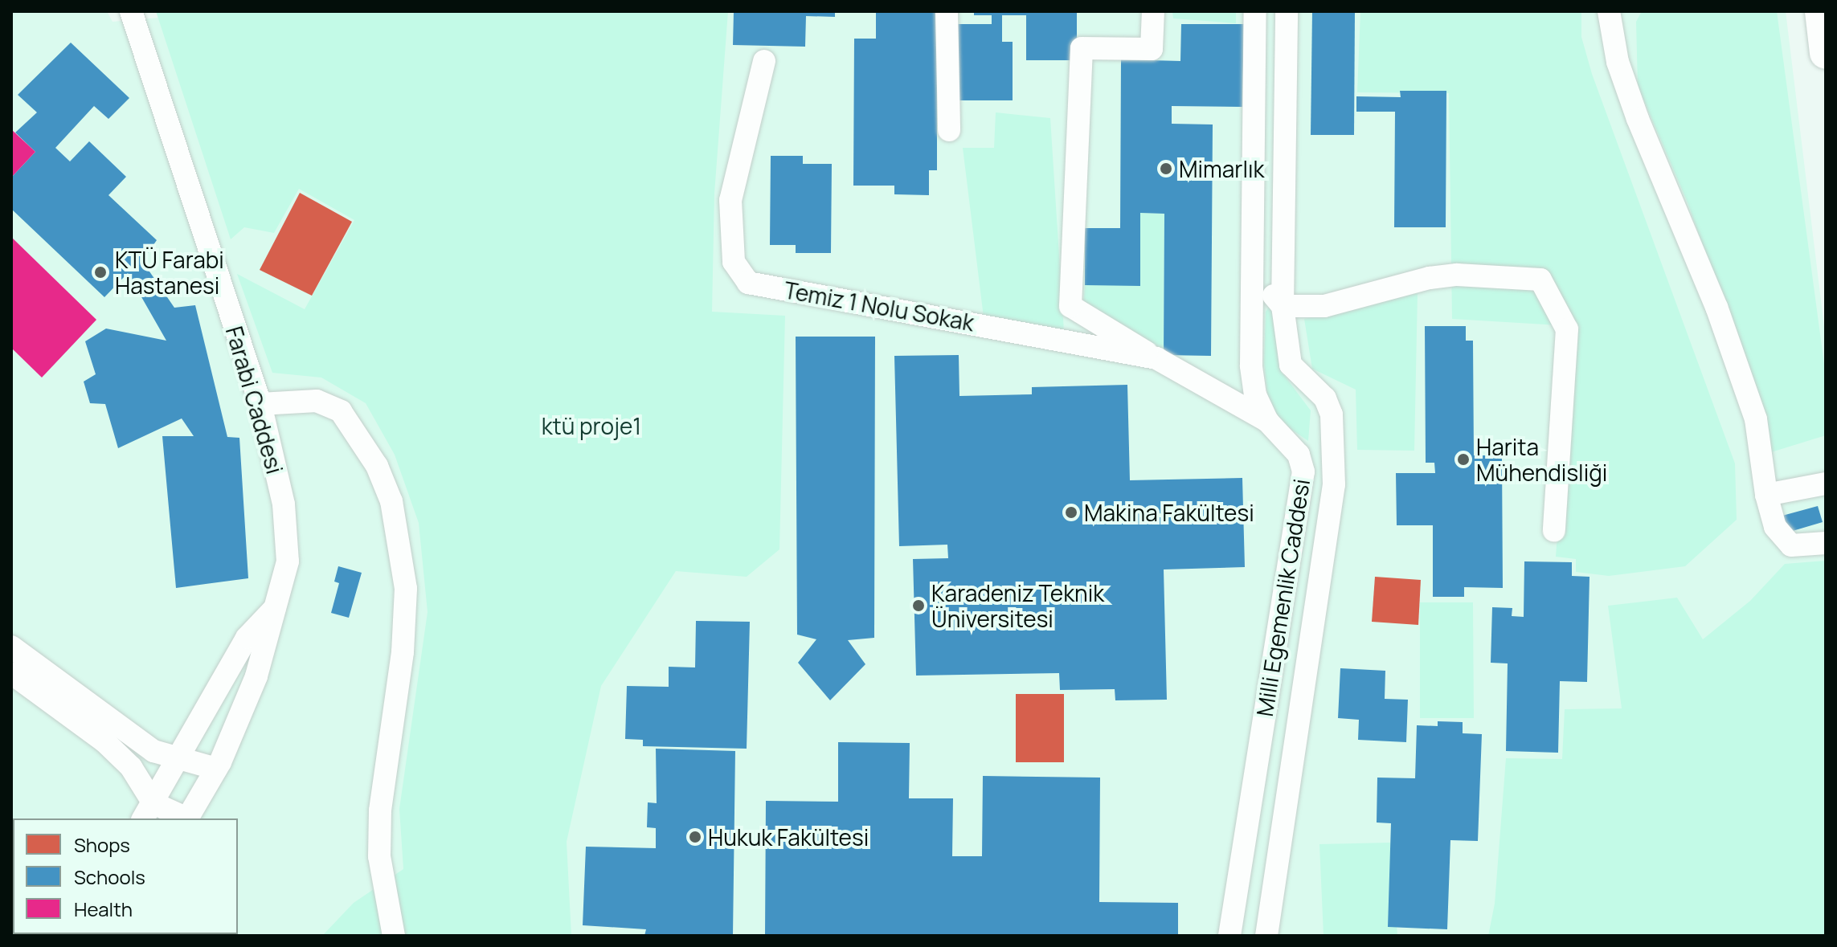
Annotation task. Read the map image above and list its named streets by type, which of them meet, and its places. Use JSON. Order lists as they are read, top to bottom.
{
  "streets": {
    "street": ["Temiz 1 Nolu Sokak", "Farabi Caddesi", "Milli Egemenlik Caddesi"]
  },
  "crossings": [
    ["Temiz 1 Nolu Sokak", "Milli Egemenlik Caddesi"]
  ],
  "parks": ["ktü proje1"],
  "places": [
    "Mimarlık",
    "KTÜ Farabi Hastanesi",
    "Harita Mühendisliği",
    "Makina Fakültesi",
    "Karadeniz Teknik Üniversitesi",
    "Hukuk Fakültesi"
  ],
  "legend": ["Shops", "Schools", "Health"]
}
